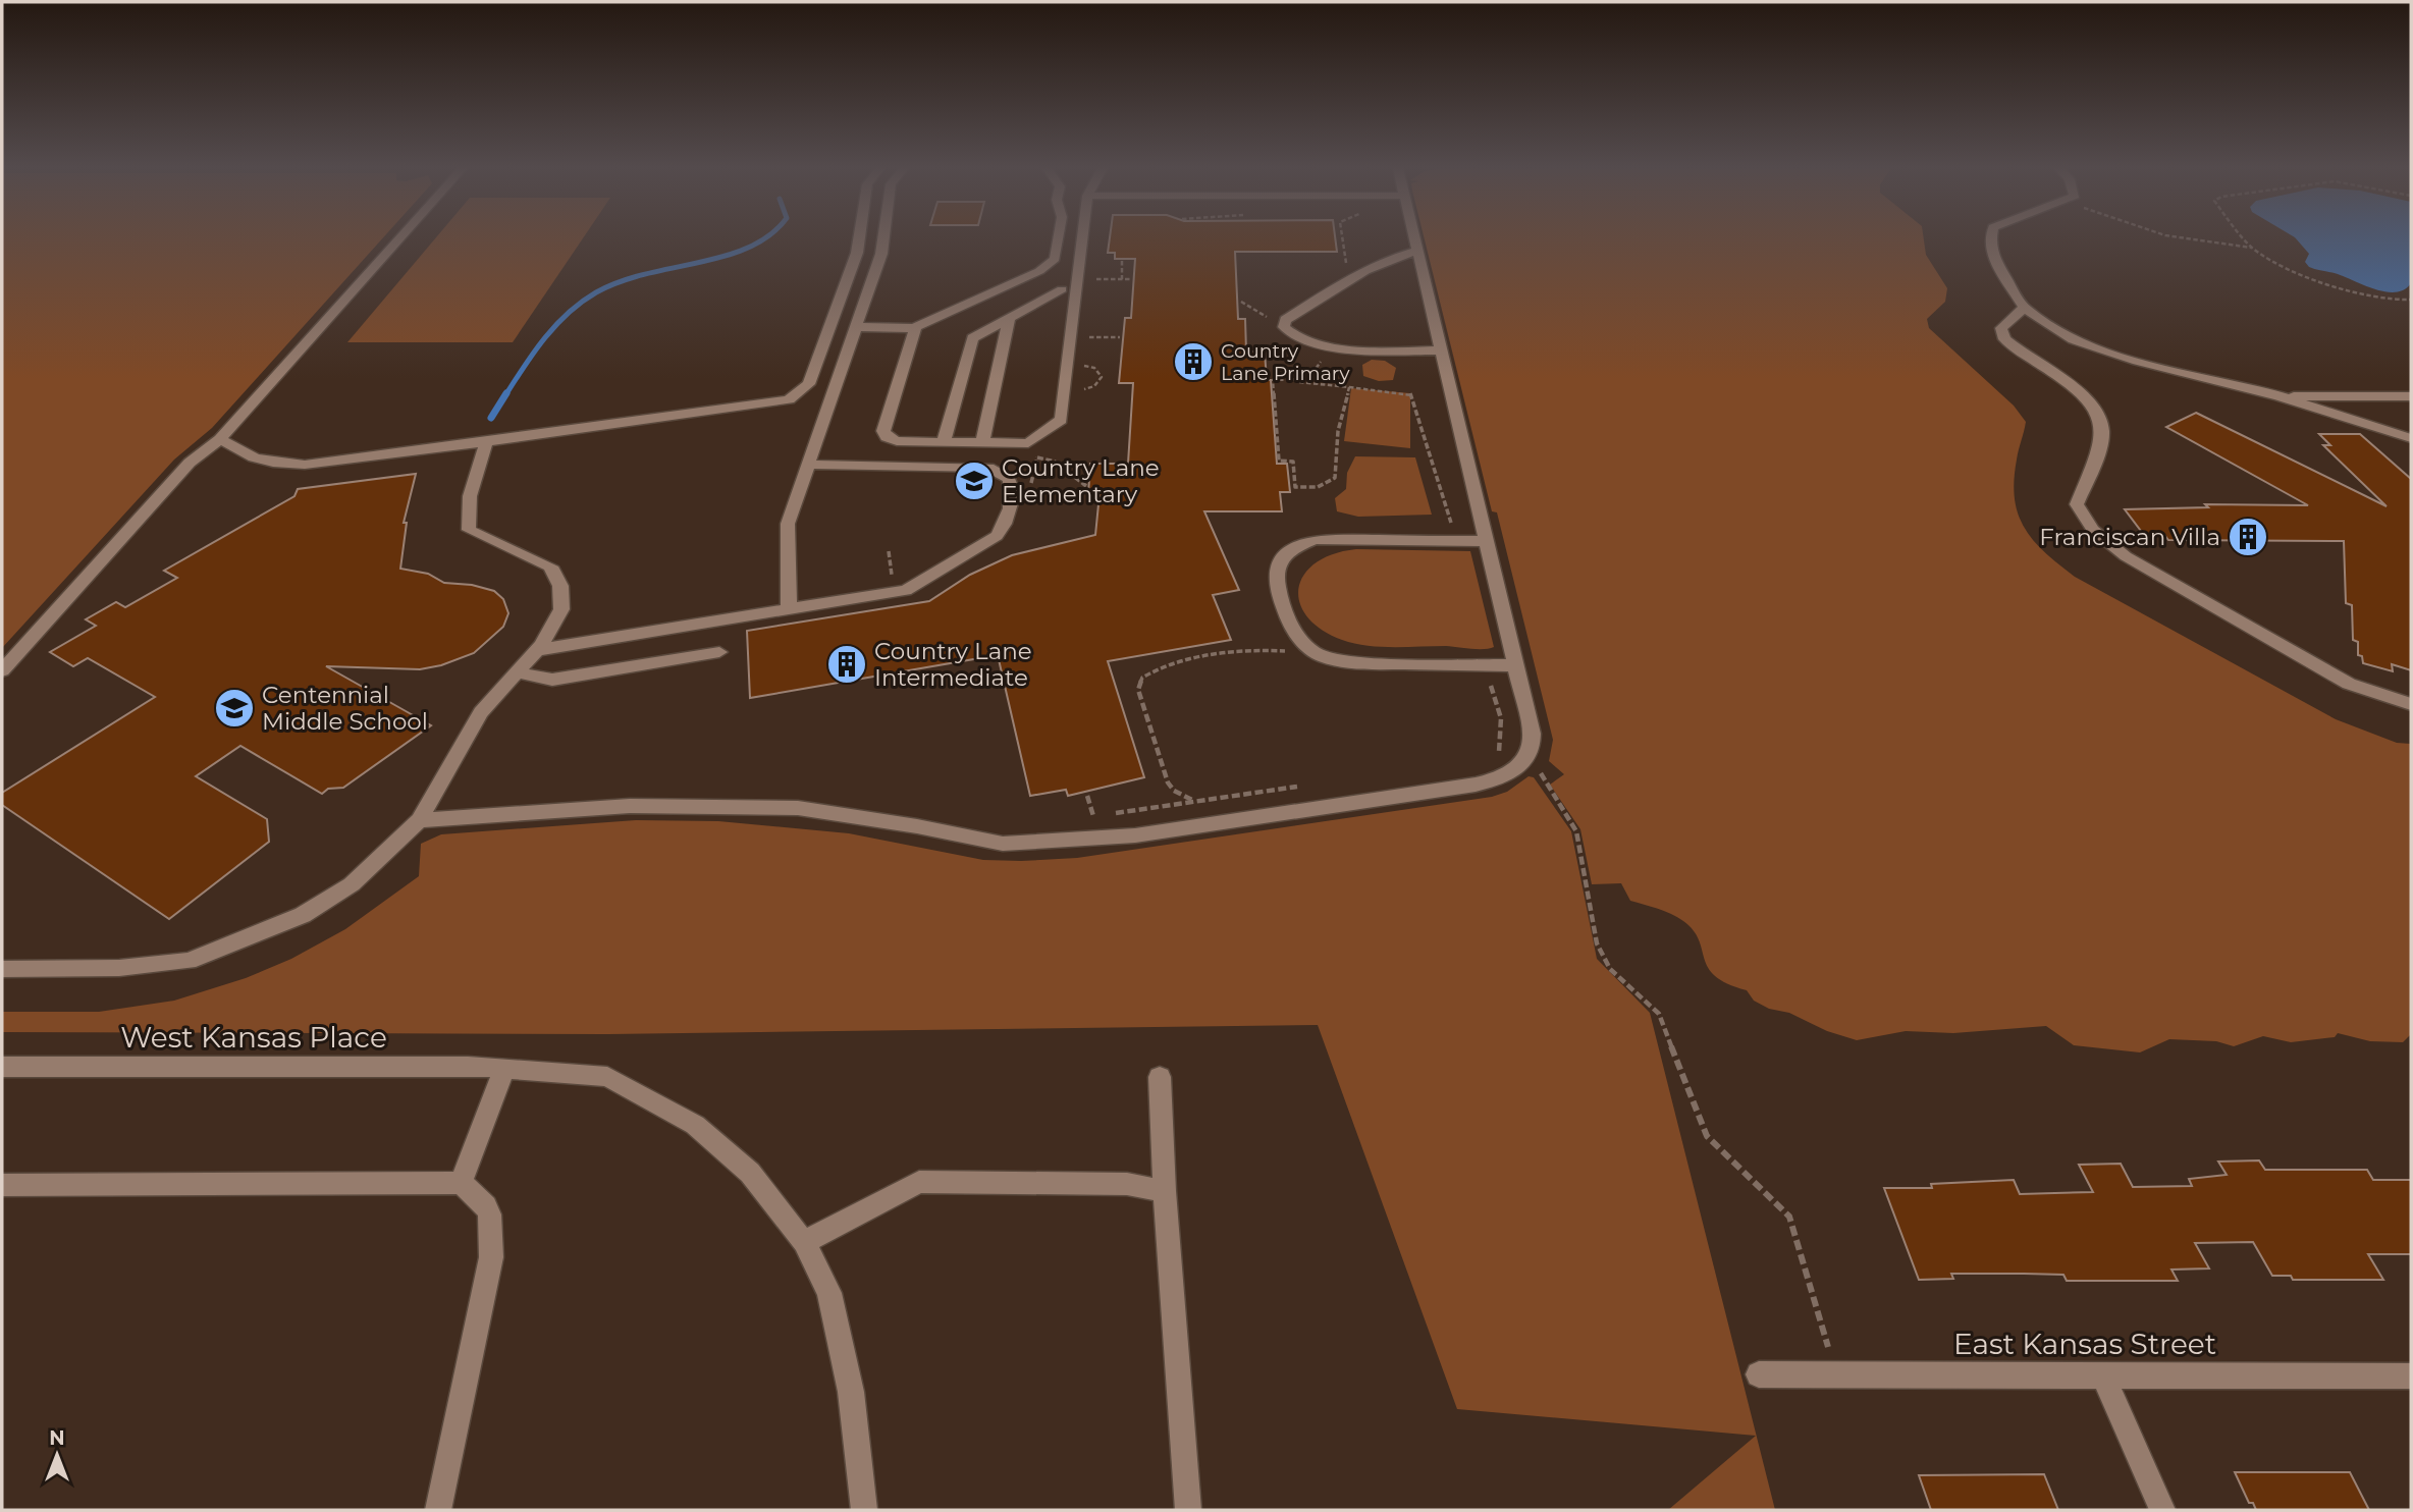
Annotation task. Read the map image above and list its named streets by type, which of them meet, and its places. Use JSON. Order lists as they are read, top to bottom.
{
  "streets": {
    "street": ["West Kansas Place", "East Kansas Street"]
  },
  "places": {
    "building": ["Country Lane Primary", "Franciscan Villa", "Country Lane Intermediate"],
    "school or university": ["Country Lane Elementary", "Centennial Middle School"]
  },
  "north": "top"
}
